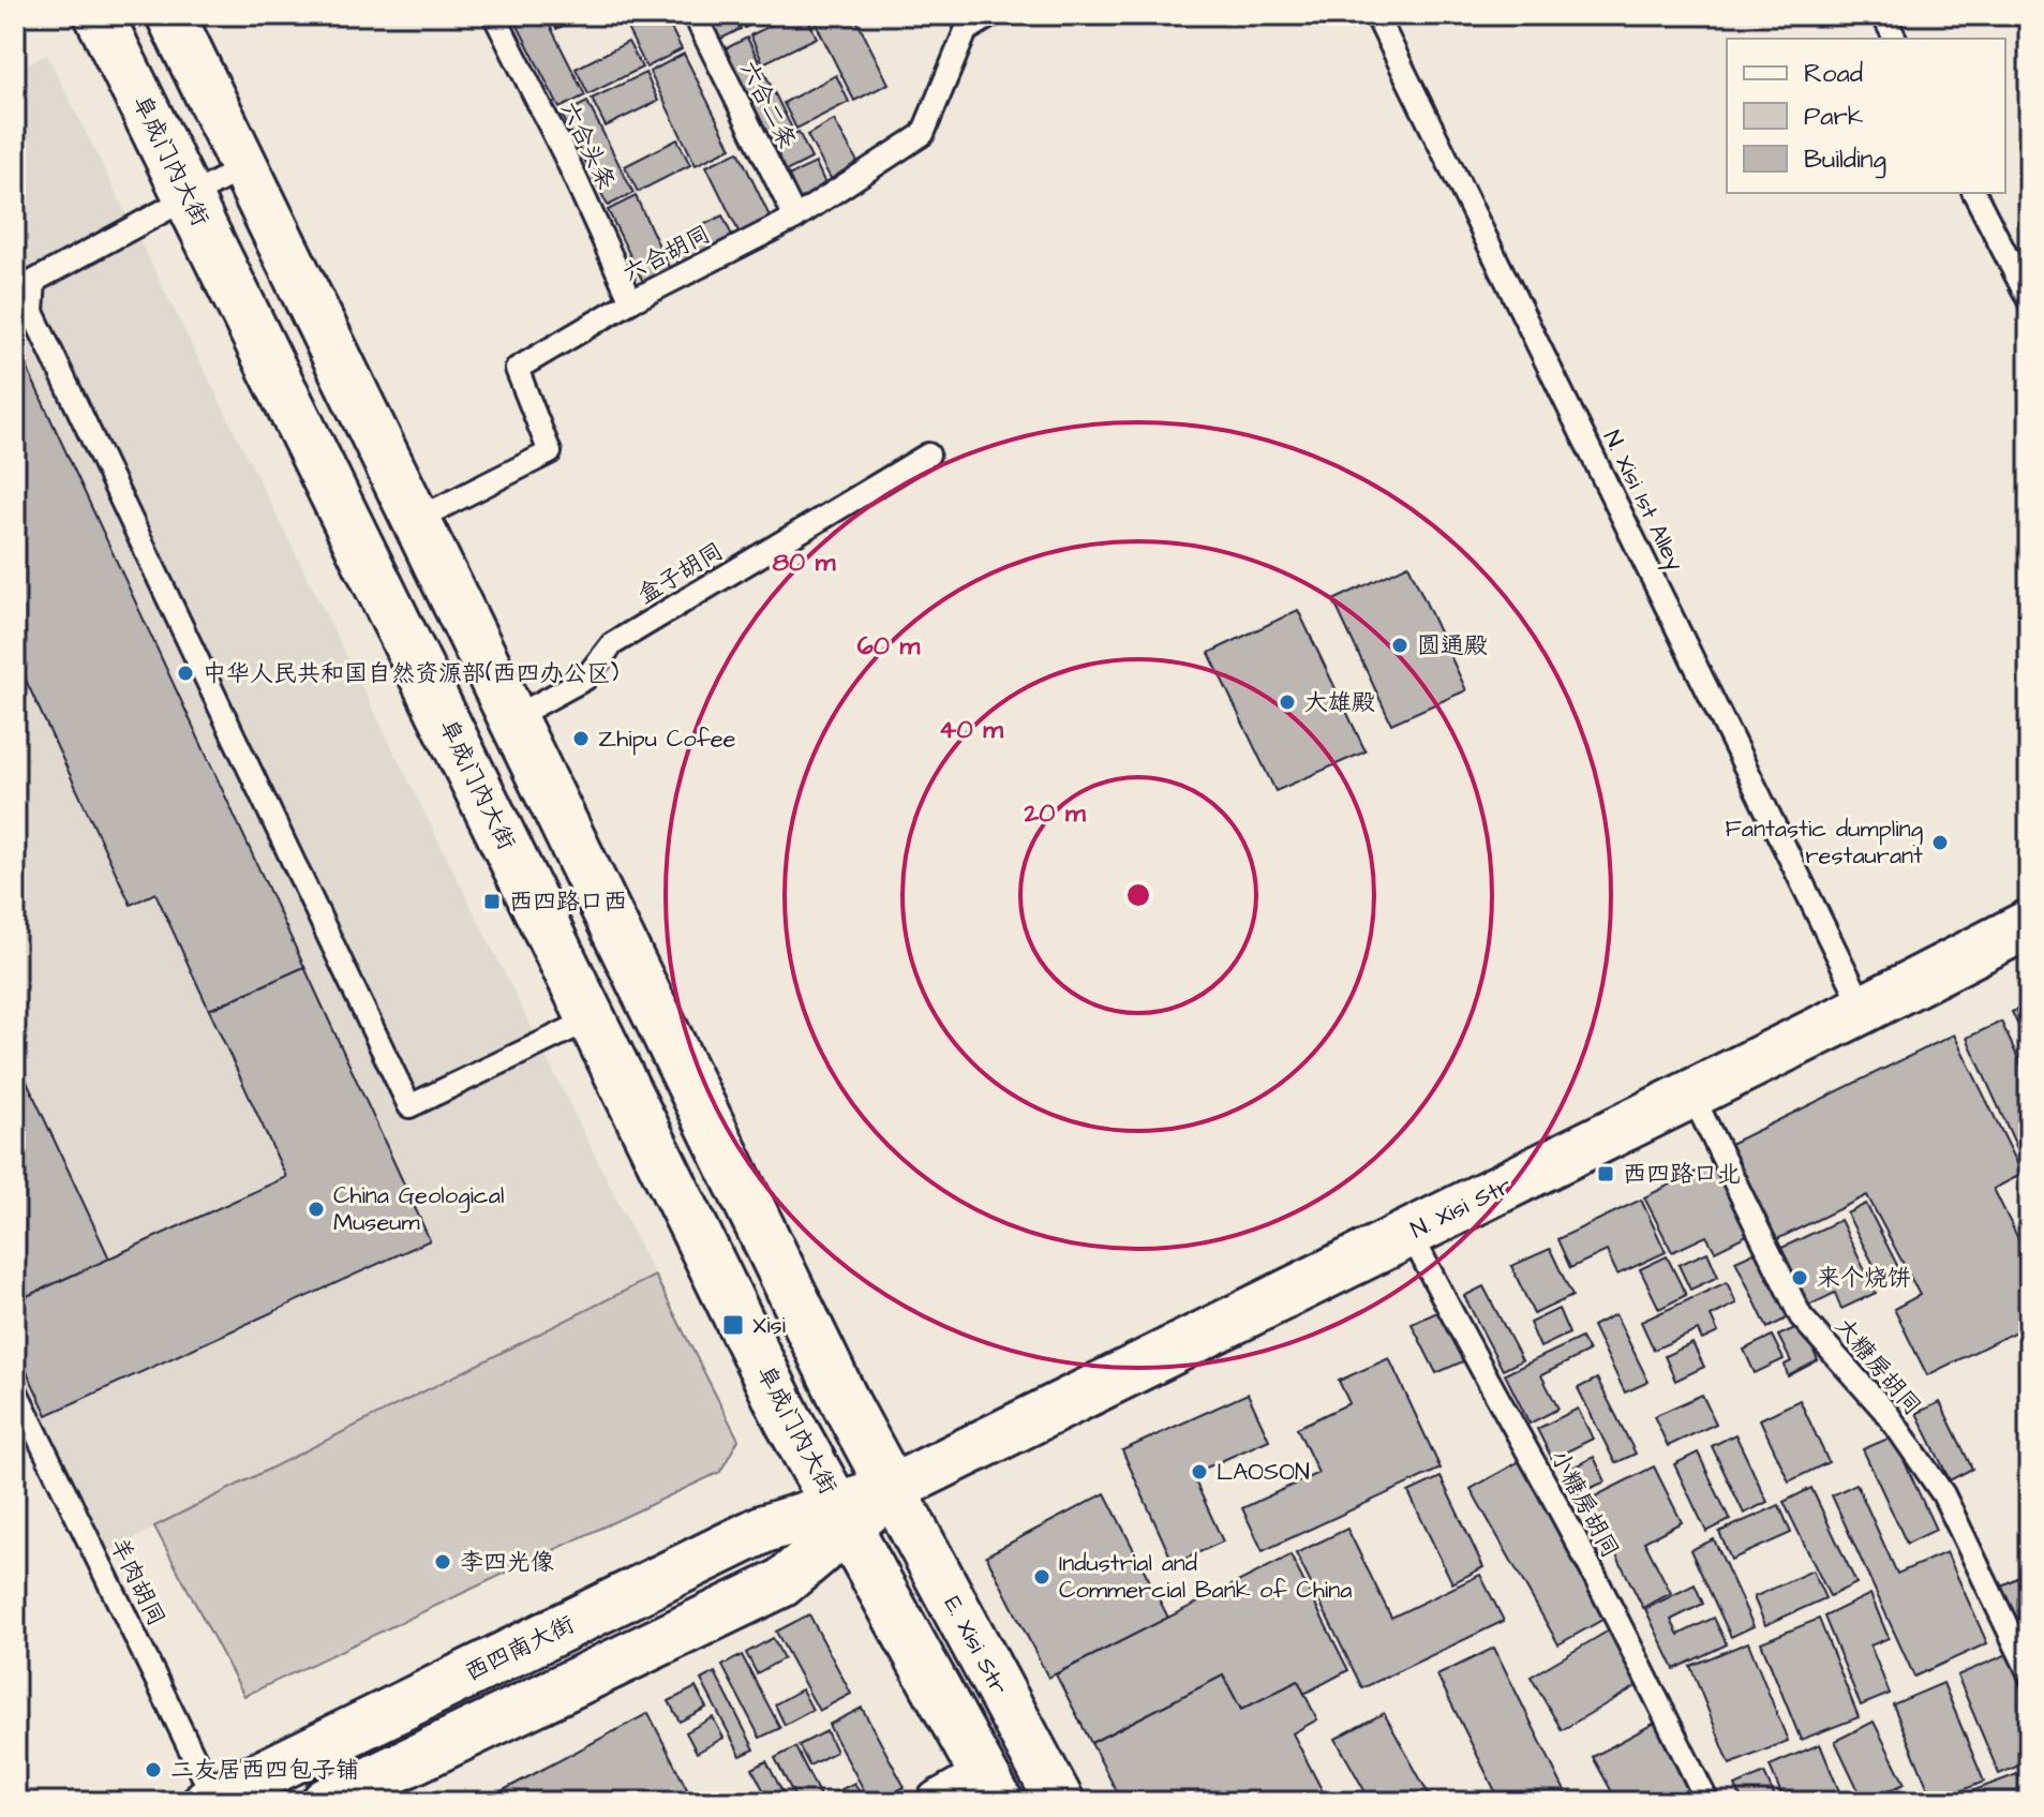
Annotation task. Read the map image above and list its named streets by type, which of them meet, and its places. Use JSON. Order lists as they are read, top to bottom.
{
  "streets": {
    "main road": [
      "阜成门内大街",
      "N. Xisi Str",
      "E. Xisi Str",
      "西四南大街"
    ],
    "lane": [
      "六合二条",
      "六合头条",
      "六合胡同",
      "N. Xisi 1st Alley",
      "盒子胡同",
      "大糖房胡同",
      "小糖房胡同",
      "羊肉胡同"
    ]
  },
  "crossings": [
    ["六合二条", "六合胡同"],
    ["六合头条", "六合胡同"],
    ["阜成门内大街", "N. Xisi Str"],
    ["阜成门内大街", "西四南大街"],
    ["N. Xisi 1st Alley", "N. Xisi Str"],
    ["N. Xisi Str", "大糖房胡同"],
    ["N. Xisi Str", "小糖房胡同"],
    ["N. Xisi Str", "E. Xisi Str"],
    ["N. Xisi Str", "西四南大街"],
    ["羊肉胡同", "西四南大街"]
  ],
  "places": {
    "other": [
      "圆通殿",
      "中华人民共和国自然资源部(西四办公区)",
      "大雄殿",
      "Zhipu Cofee",
      "Fantastic dumpling restaurant",
      "China Geological Museum",
      "来个烧饼",
      "LAOSON",
      "李四光像",
      "Industrial and Commercial Bank of China",
      "二友居西四包子铺"
    ],
    "transit": ["西四路口西", "西四路口北", "Xisi"]
  },
  "legend": ["Road", "Park", "Building"],
  "rings": [
    "80 m",
    "60 m",
    "40 m",
    "20 m"
  ]
}
